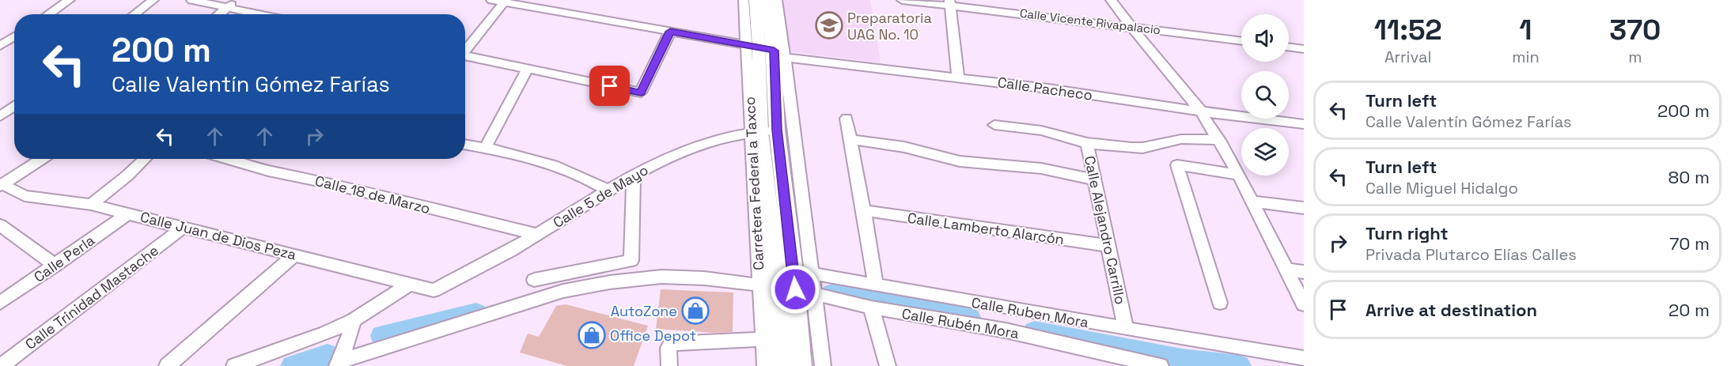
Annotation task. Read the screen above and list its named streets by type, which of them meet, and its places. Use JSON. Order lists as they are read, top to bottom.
{
  "streets": {
    "street": [
      "Calle Vicente Rivapalacio",
      "Calle Pacheco",
      "Carretera Federal a Taxco",
      "Calle 18 de Marzo",
      "Calle 5 de Mayo",
      "Calle Lamberto Alarcón",
      "Calle Alejandro Carrillo",
      "Calle Juan de Dios Peza",
      "Calle Perla",
      "Calle Trinidad Mastache",
      "Calle Ruben Mora",
      "Calle Rubén Mora"
    ]
  },
  "crossings": [
    ["Calle Pacheco", "Carretera Federal a Taxco"],
    ["Carretera Federal a Taxco", "Calle 5 de Mayo"],
    ["Carretera Federal a Taxco", "Calle Ruben Mora"],
    ["Carretera Federal a Taxco", "Calle Rubén Mora"],
    ["Calle 18 de Marzo", "Calle 5 de Mayo"],
    ["Calle 5 de Mayo", "Calle Juan de Dios Peza"],
    ["Calle Lamberto Alarcón", "Calle Alejandro Carrillo"],
    ["Calle Alejandro Carrillo", "Calle Ruben Mora"],
    ["Calle Juan de Dios Peza", "Calle Perla"],
    ["Calle Juan de Dios Peza", "Calle Trinidad Mastache"]
  ],
  "places": {
    "school or university": ["Preparatoria UAG No. 10"],
    "shop": ["AutoZone", "Office Depot"]
  },
  "page": {
    "eta": [
      "11:52",
      "Arrival",
      "1",
      "min",
      "370",
      "m"
    ],
    "turn": ["200 m", "Calle Valentín Gómez Farías"],
    "list": [
      {
        "name": "Turn left",
        "note": "Calle Valentín Gómez Farías",
        "value": "200 m"
      },
      {
        "name": "Turn left",
        "note": "Calle Miguel Hidalgo",
        "value": "80 m"
      },
      {
        "name": "Turn right",
        "note": "Privada Plutarco Elías Calles",
        "value": "70 m"
      },
      {
        "name": "Arrive at destination",
        "value": "20 m"
      }
    ]
  }
}
